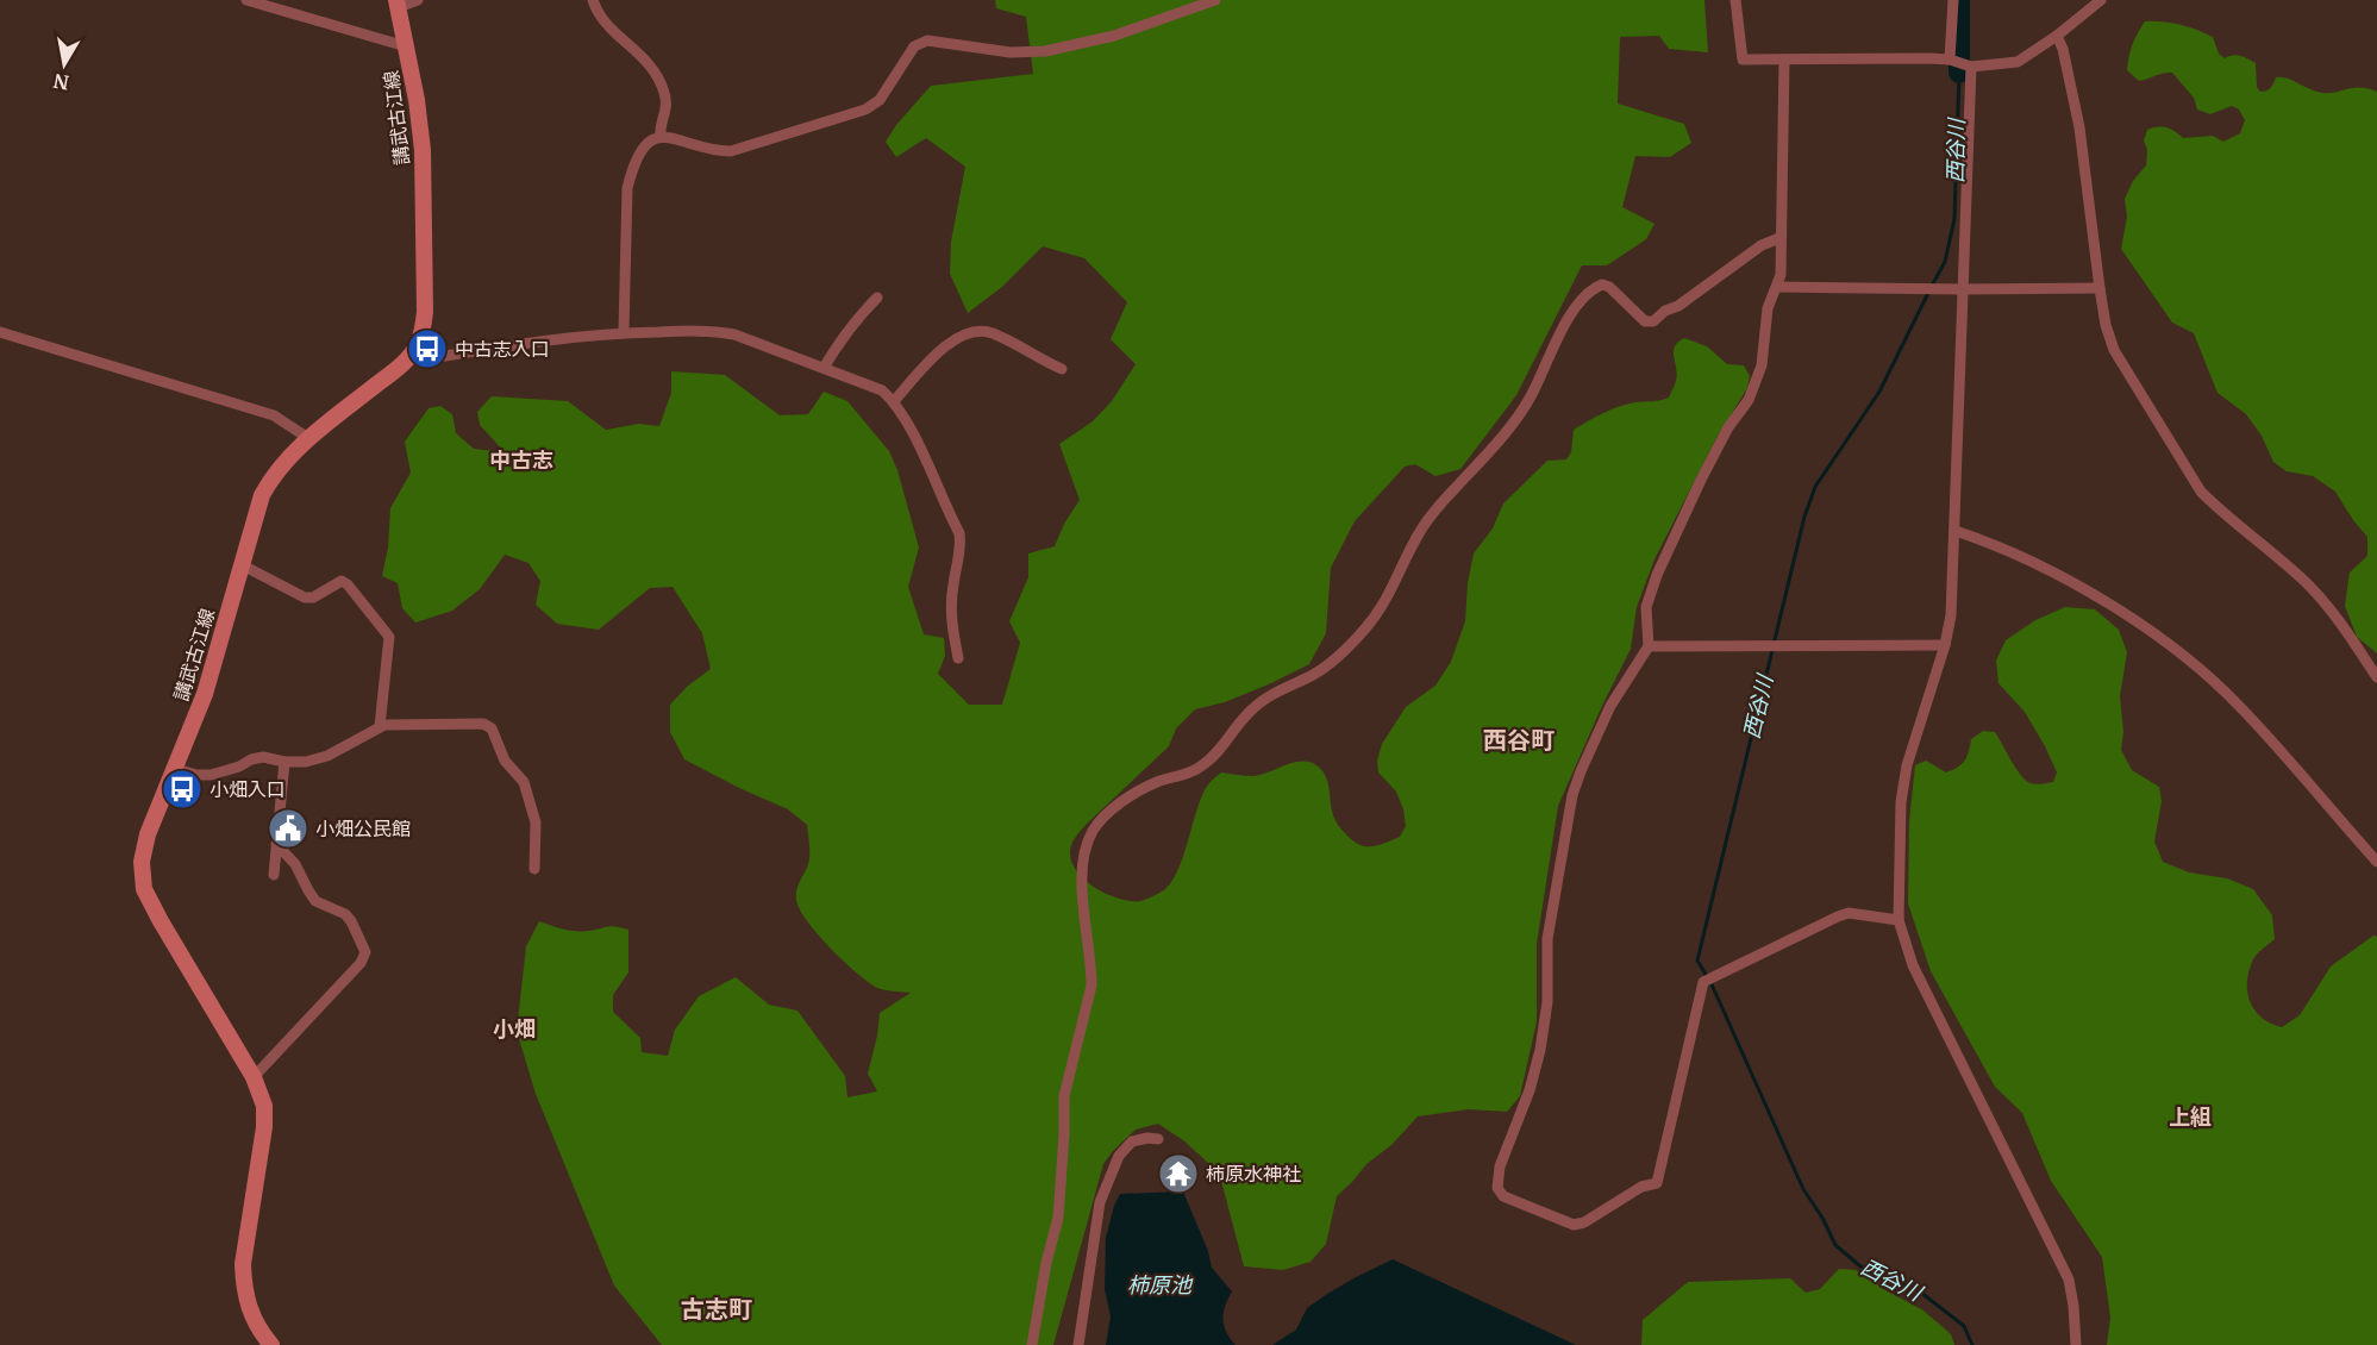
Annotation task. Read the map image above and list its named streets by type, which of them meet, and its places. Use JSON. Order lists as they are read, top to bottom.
{
  "streets": {
    "main road": ["講武古江線"]
  },
  "districts": [
    "中古志",
    "西谷町",
    "小畑",
    "上組",
    "古志町"
  ],
  "water": ["西谷川", "柿原池"],
  "places": {
    "bus stop": ["中古志入口", "小畑入口"],
    "public building": ["小畑公民館"],
    "temple": ["柿原水神社"]
  },
  "north": "bottom"
}
